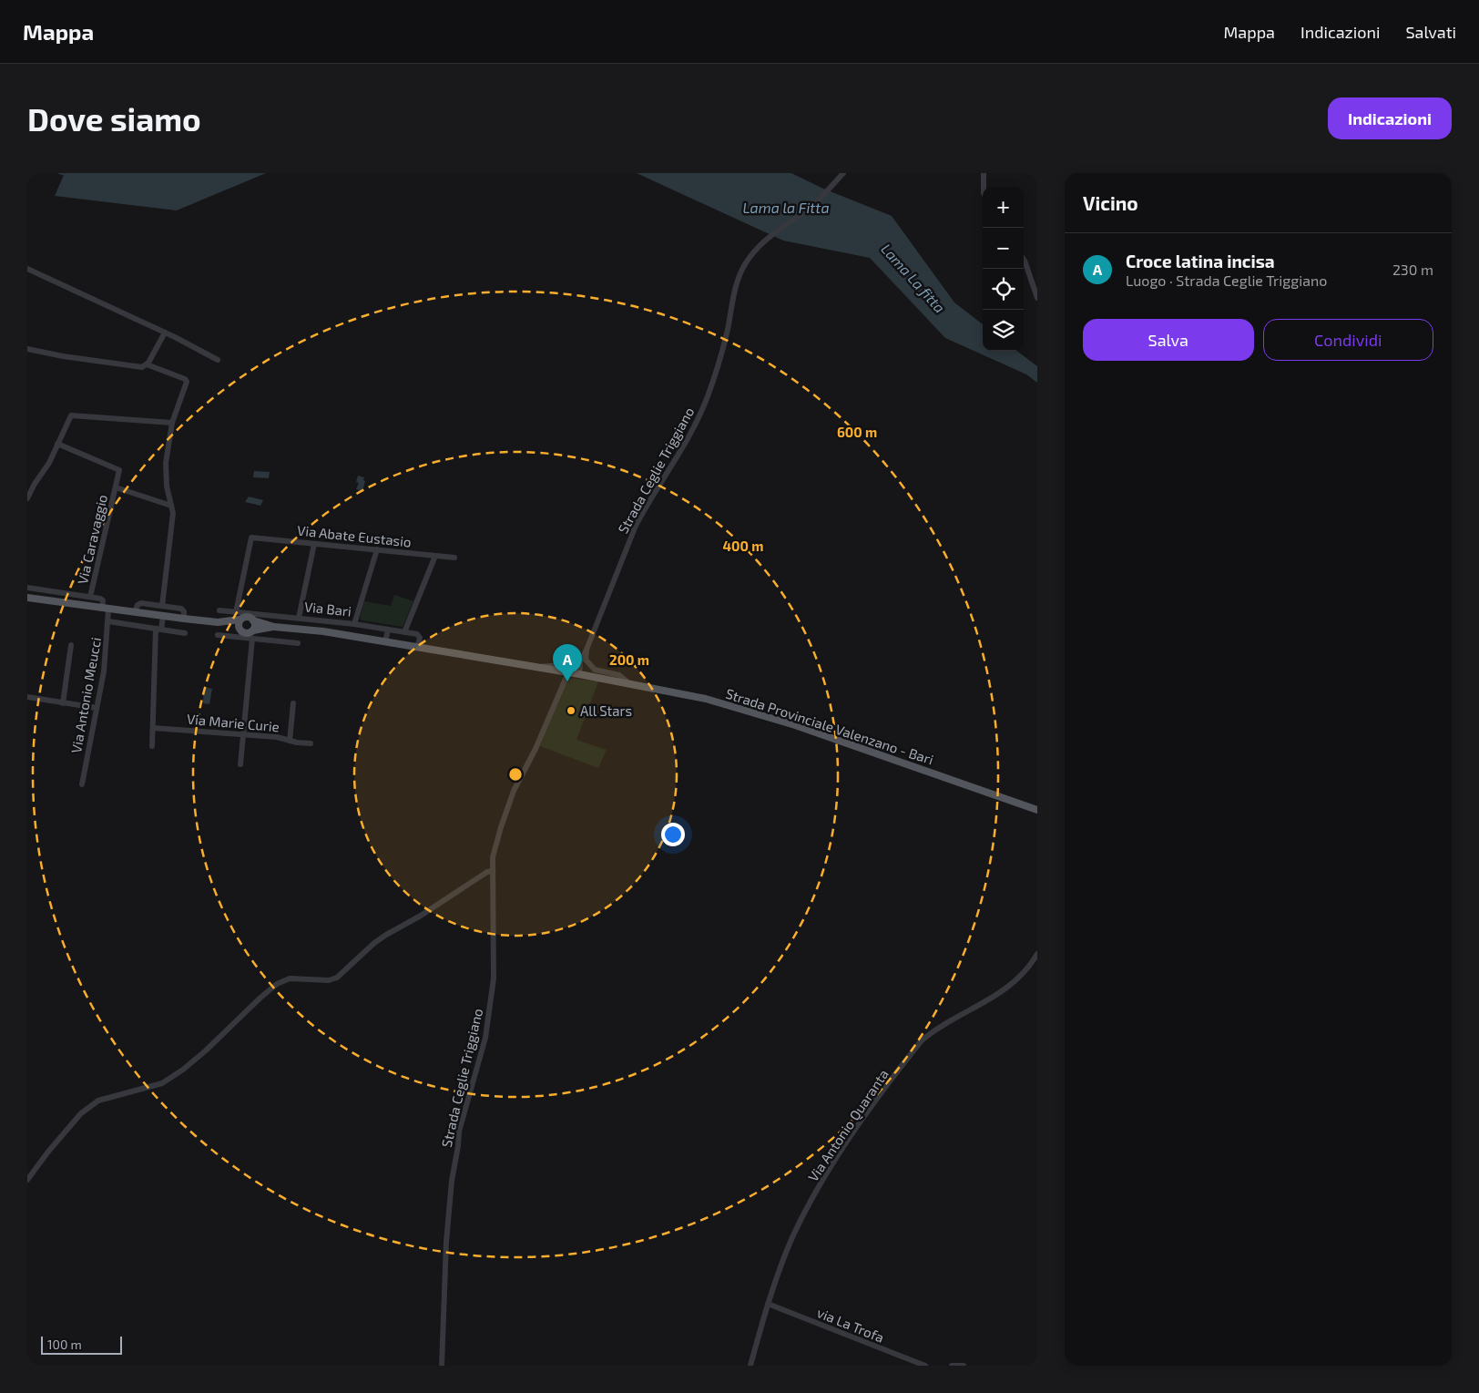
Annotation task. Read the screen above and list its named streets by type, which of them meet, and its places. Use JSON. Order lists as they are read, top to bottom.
{
  "streets": {
    "main road": ["Via Bari", "Strada Provinciale Valenzano - Bari"],
    "street": [
      "Strada Ceglie Triggiano",
      "Via Abate Eustasio",
      "Via Caravaggio",
      "Via Antonio Meucci",
      "Via Marie Curie",
      "Via Antonio Quaranta",
      "via La Trofa"
    ]
  },
  "crossings": [
    ["Strada Ceglie Triggiano", "Strada Provinciale Valenzano - Bari"],
    ["Via Abate Eustasio", "Via Bari"],
    ["Via Bari", "Via Antonio Meucci"],
    ["Via Bari", "Strada Provinciale Valenzano - Bari"],
    ["Via Antonio Quaranta", "via La Trofa"]
  ],
  "water": ["Lama la Fitta", "Lama La fitta"],
  "places": ["All Stars"],
  "scale_bar": "100 m",
  "page": {
    "header": "Mappa",
    "nav": ["Mappa", "Indicazioni", "Salvati"],
    "buttons": [
      "Indicazioni",
      ["Salva", "Condividi"]
    ],
    "title": "Dove siamo",
    "heading": "Vicino",
    "map_buttons": ["+", "−"],
    "list": [
      {
        "mark": "A",
        "name": "Croce latina incisa",
        "note": "Luogo · Strada Ceglie Triggiano",
        "value": "230 m"
      }
    ],
    "pins": "A",
    "scale": "100 m"
  },
  "rings": ["600 m", "400 m", "200 m"]
}
